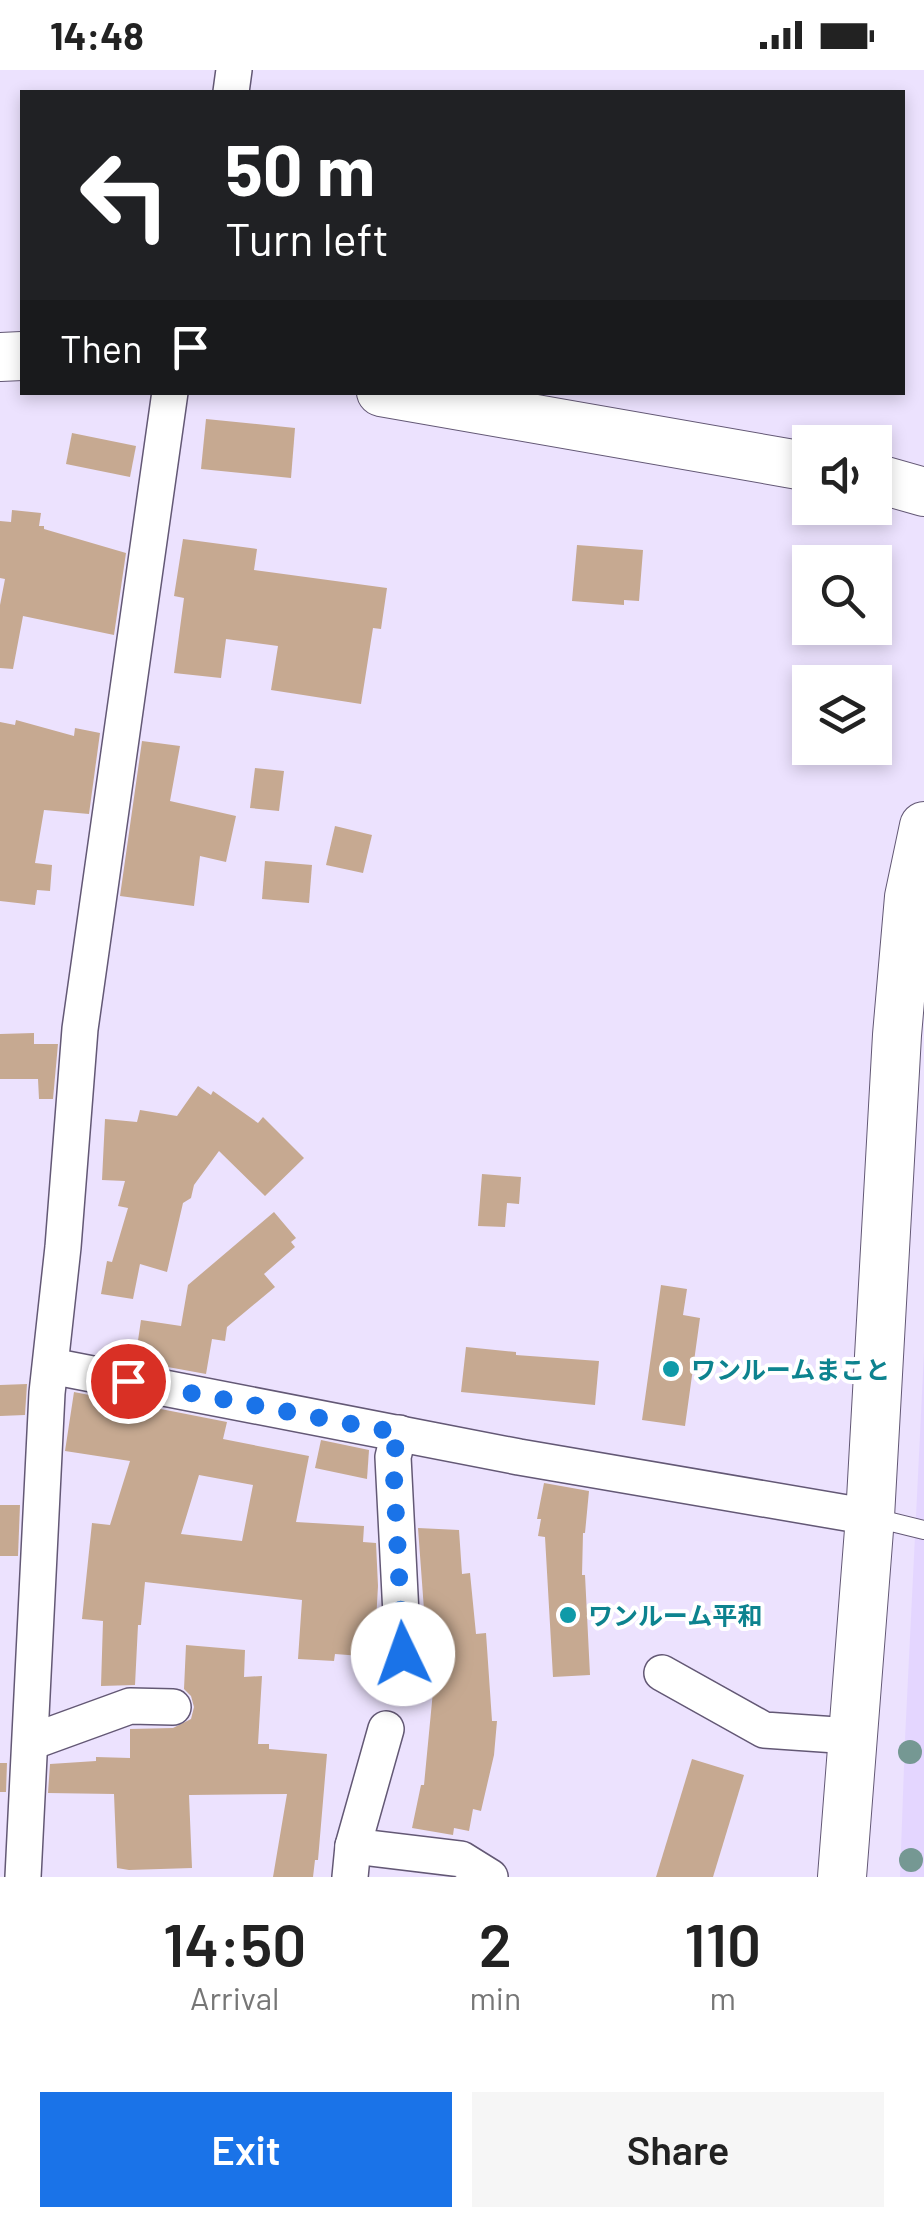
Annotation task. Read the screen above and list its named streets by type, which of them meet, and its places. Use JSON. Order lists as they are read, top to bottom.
{
  "places": ["ワンルームまこと", "ワンルーム平和"],
  "page": {
    "status": "14:48",
    "turn": ["50 m", "Turn left"],
    "then": "Then",
    "eta": [
      "14:50",
      "Arrival",
      "2",
      "min",
      "110",
      "m"
    ],
    "buttons": ["Exit", "Share"]
  }
}
